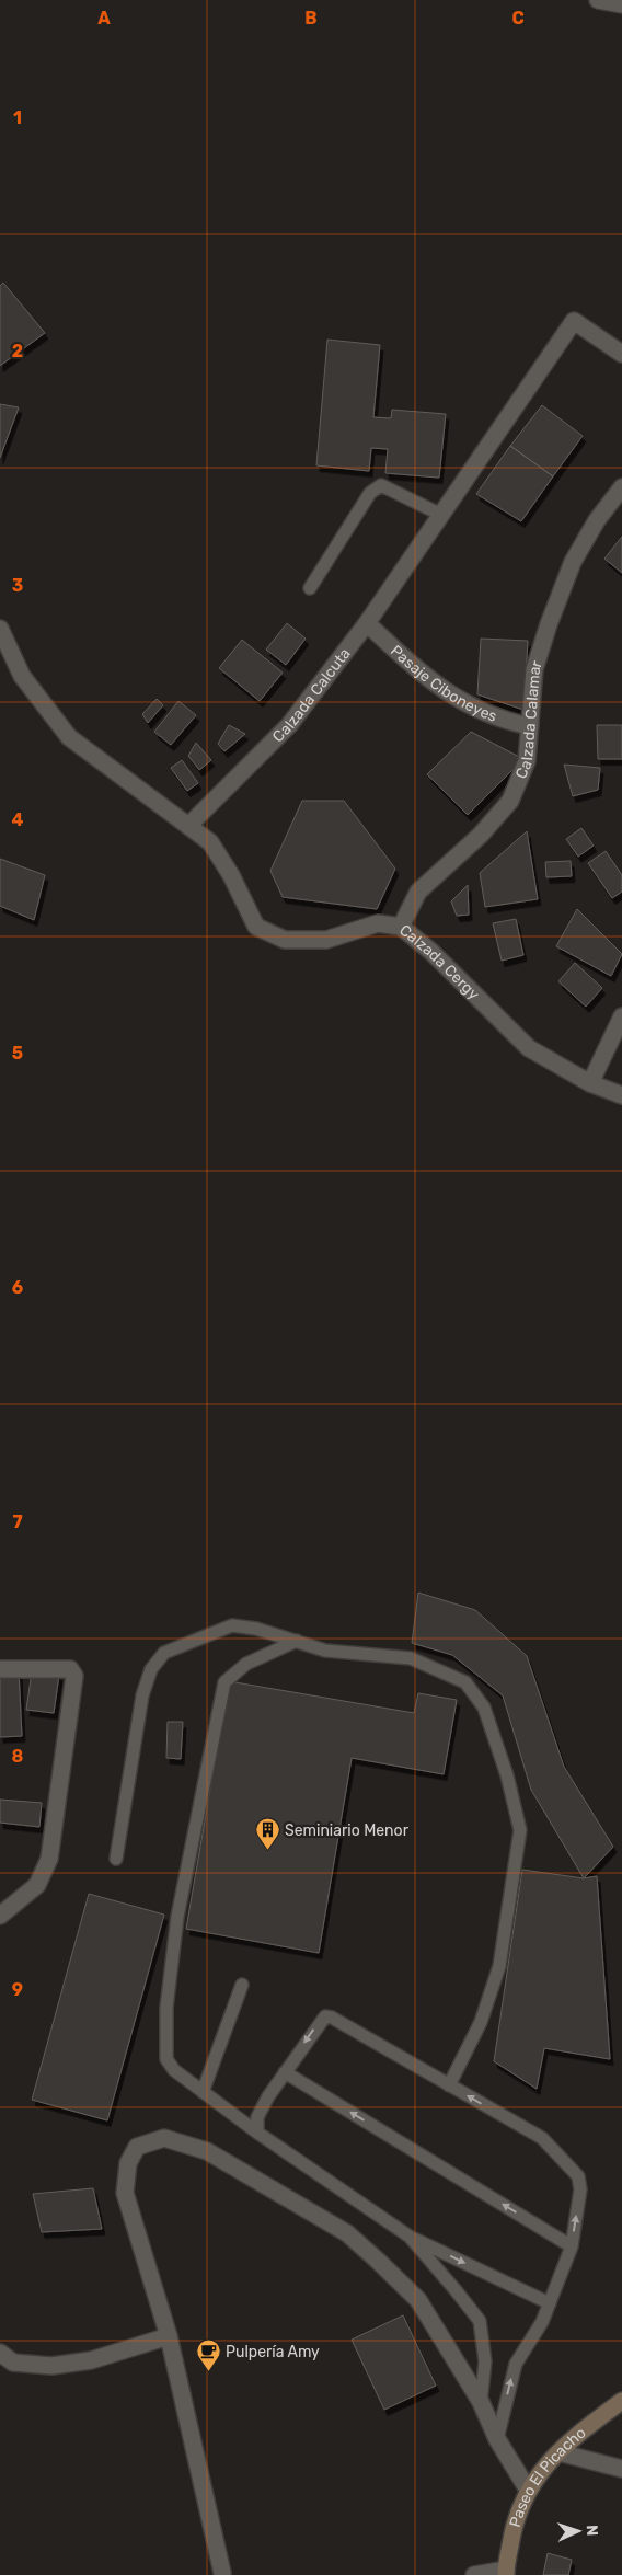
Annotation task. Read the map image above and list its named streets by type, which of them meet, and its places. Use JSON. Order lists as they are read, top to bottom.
{
  "streets": {
    "street": [
      "Pasaje Ciboneyes",
      "Calzada Calcuta",
      "Calzada Calamar",
      "Calzada Cergy",
      "Paseo El Picacho"
    ]
  },
  "crossings": [
    ["Pasaje Ciboneyes", "Calzada Calcuta"],
    ["Pasaje Ciboneyes", "Calzada Calamar"],
    ["Calzada Calcuta", "Calzada Cergy"],
    ["Calzada Calamar", "Calzada Cergy"]
  ],
  "places": {
    "building": ["Seminiario Menor"],
    "cafe": ["Pulpería Amy"]
  },
  "north": "right",
  "grid": {
    "columns": ["A", "B", "C"],
    "rows": [
      "1",
      "2",
      "3",
      "4",
      "5",
      "6",
      "7",
      "8",
      "9"
    ]
  }
}
